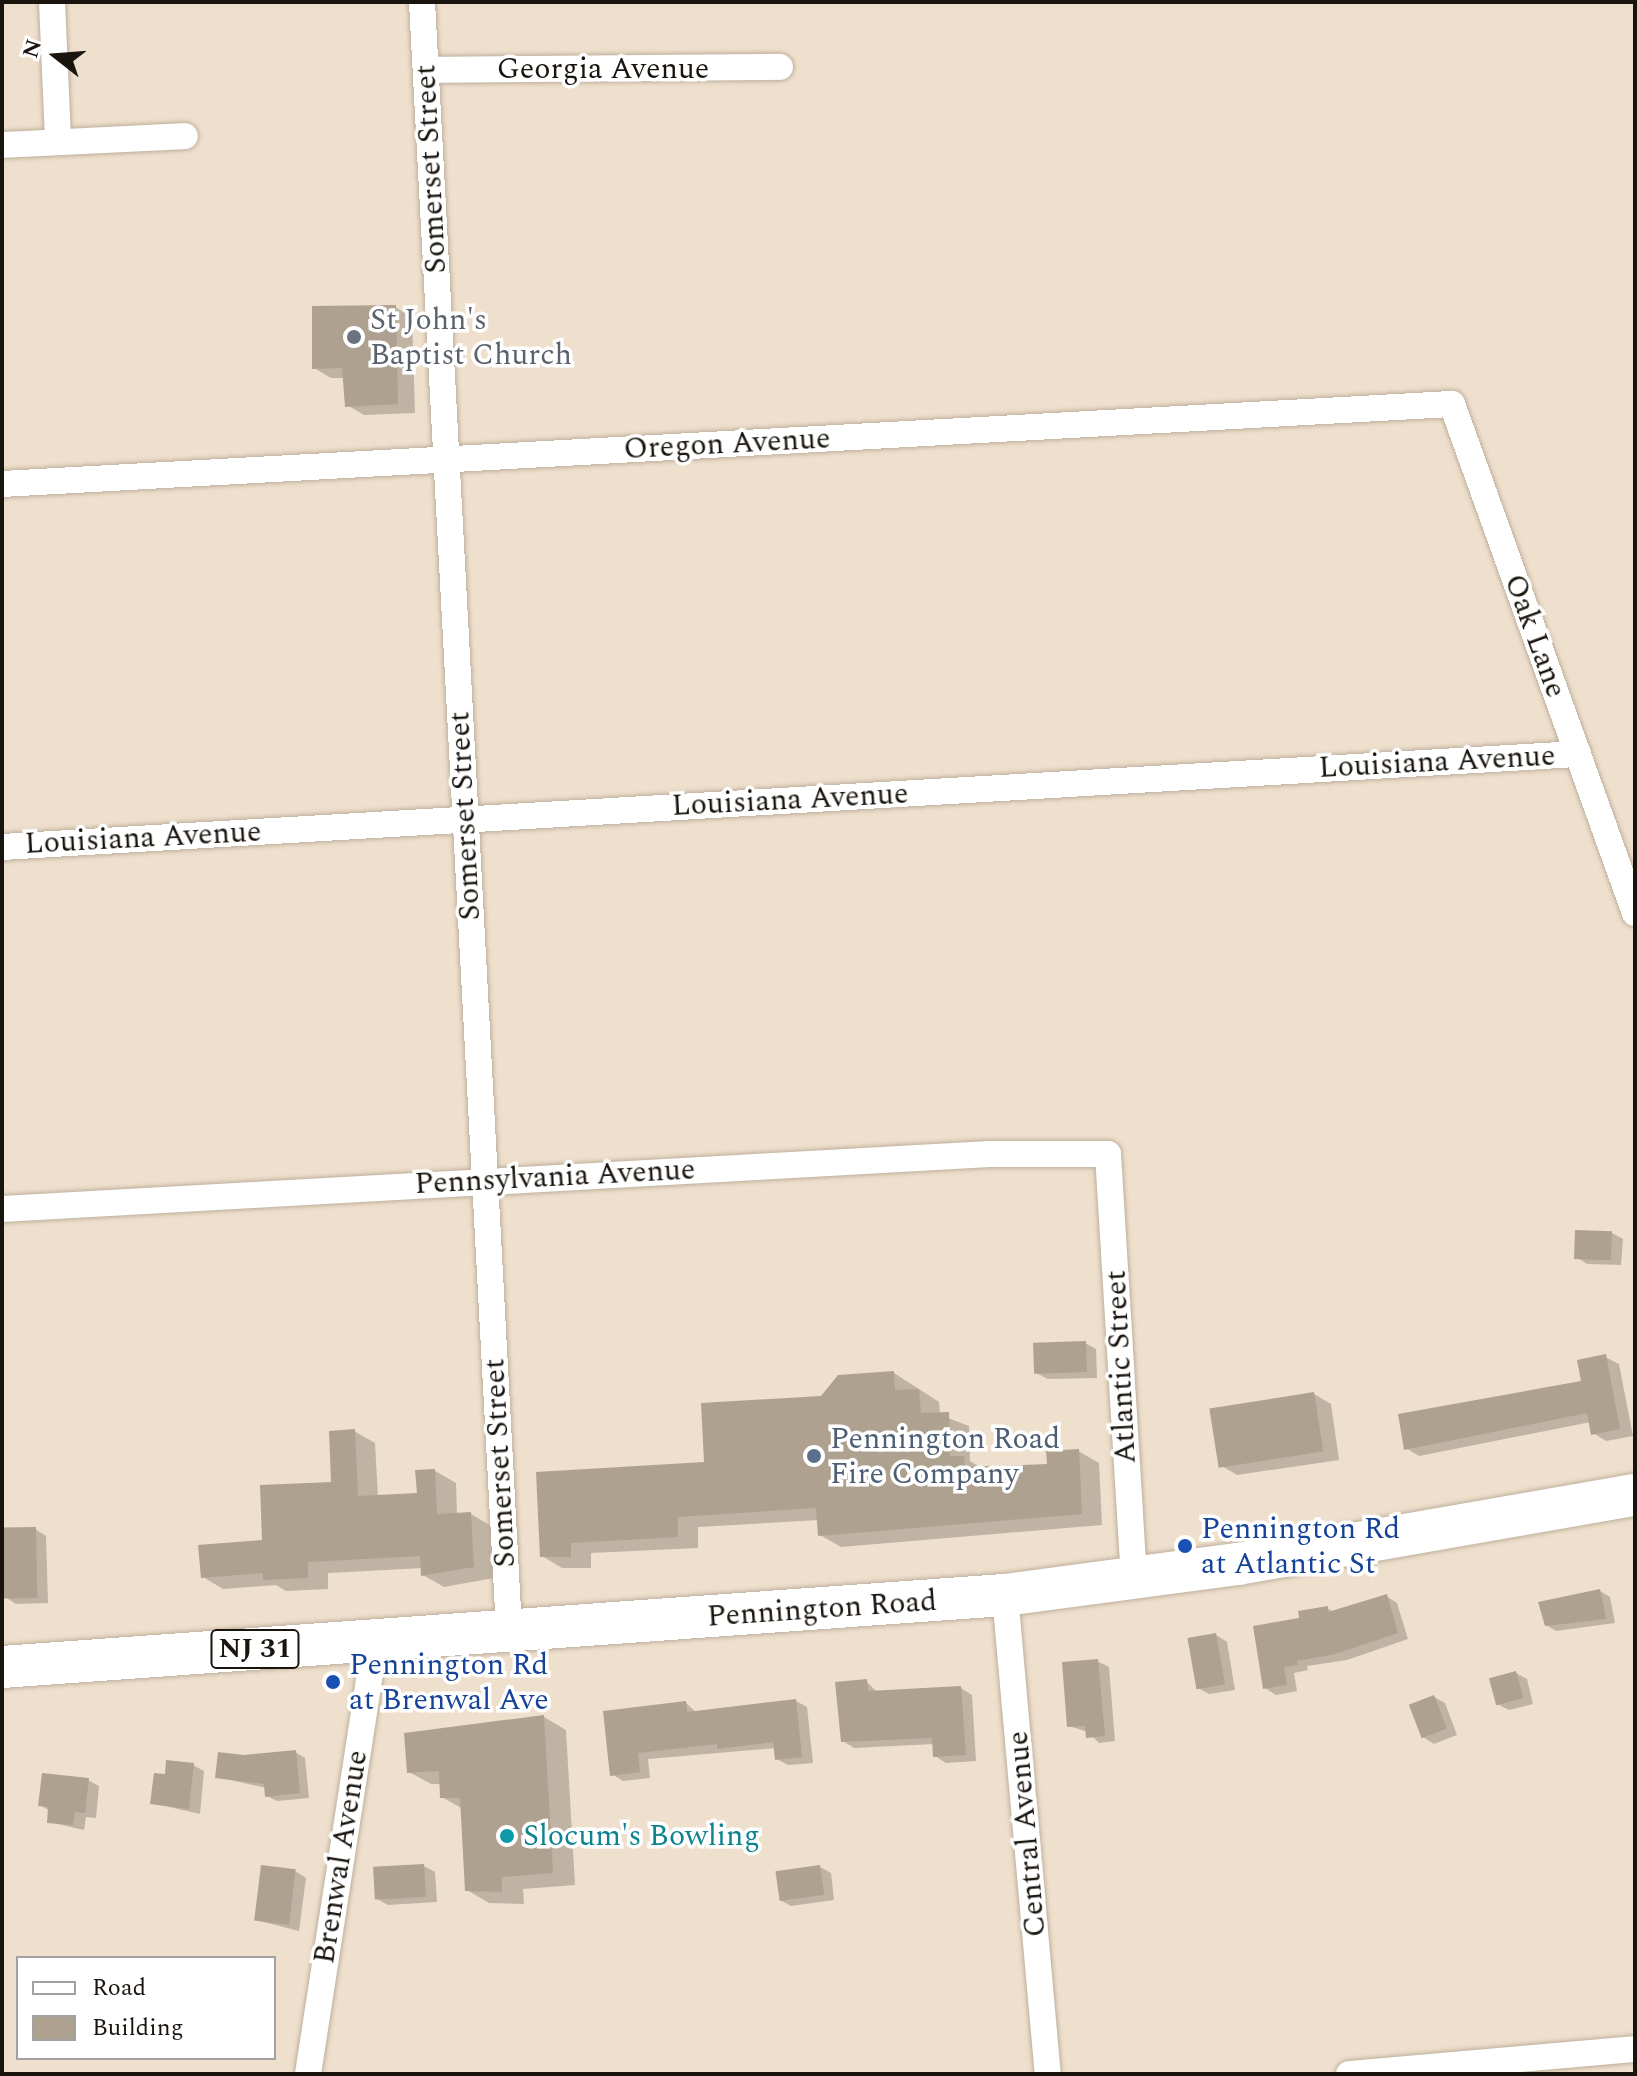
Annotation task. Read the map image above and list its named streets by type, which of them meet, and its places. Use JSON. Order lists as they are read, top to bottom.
{
  "streets": {
    "main road": ["Pennington Road", "NJ 31"],
    "street": [
      "Georgia Avenue",
      "Somerset Street",
      "Oregon Avenue",
      "Oak Lane",
      "Louisiana Avenue",
      "Pennsylvania Avenue",
      "Atlantic Street",
      "Central Avenue",
      "Brenwal Avenue"
    ]
  },
  "crossings": [
    ["Georgia Avenue", "Somerset Street"],
    ["Somerset Street", "Oregon Avenue"],
    ["Somerset Street", "Louisiana Avenue"],
    ["Somerset Street", "Pennsylvania Avenue"],
    ["Somerset Street", "Pennington Road"],
    ["Oregon Avenue", "Oak Lane"],
    ["Oak Lane", "Louisiana Avenue"],
    ["Pennsylvania Avenue", "Atlantic Street"],
    ["Atlantic Street", "Pennington Road"],
    ["Pennington Road", "Central Avenue"],
    ["Pennington Road", "Brenwal Avenue"]
  ],
  "places": [
    "St John's Baptist Church",
    "Pennington Road Fire Company",
    "Pennington Rd at Atlantic St",
    "Pennington Rd at Brenwal Ave",
    "Slocum's Bowling"
  ],
  "legend": ["Road", "Building"],
  "north": "left"
}
